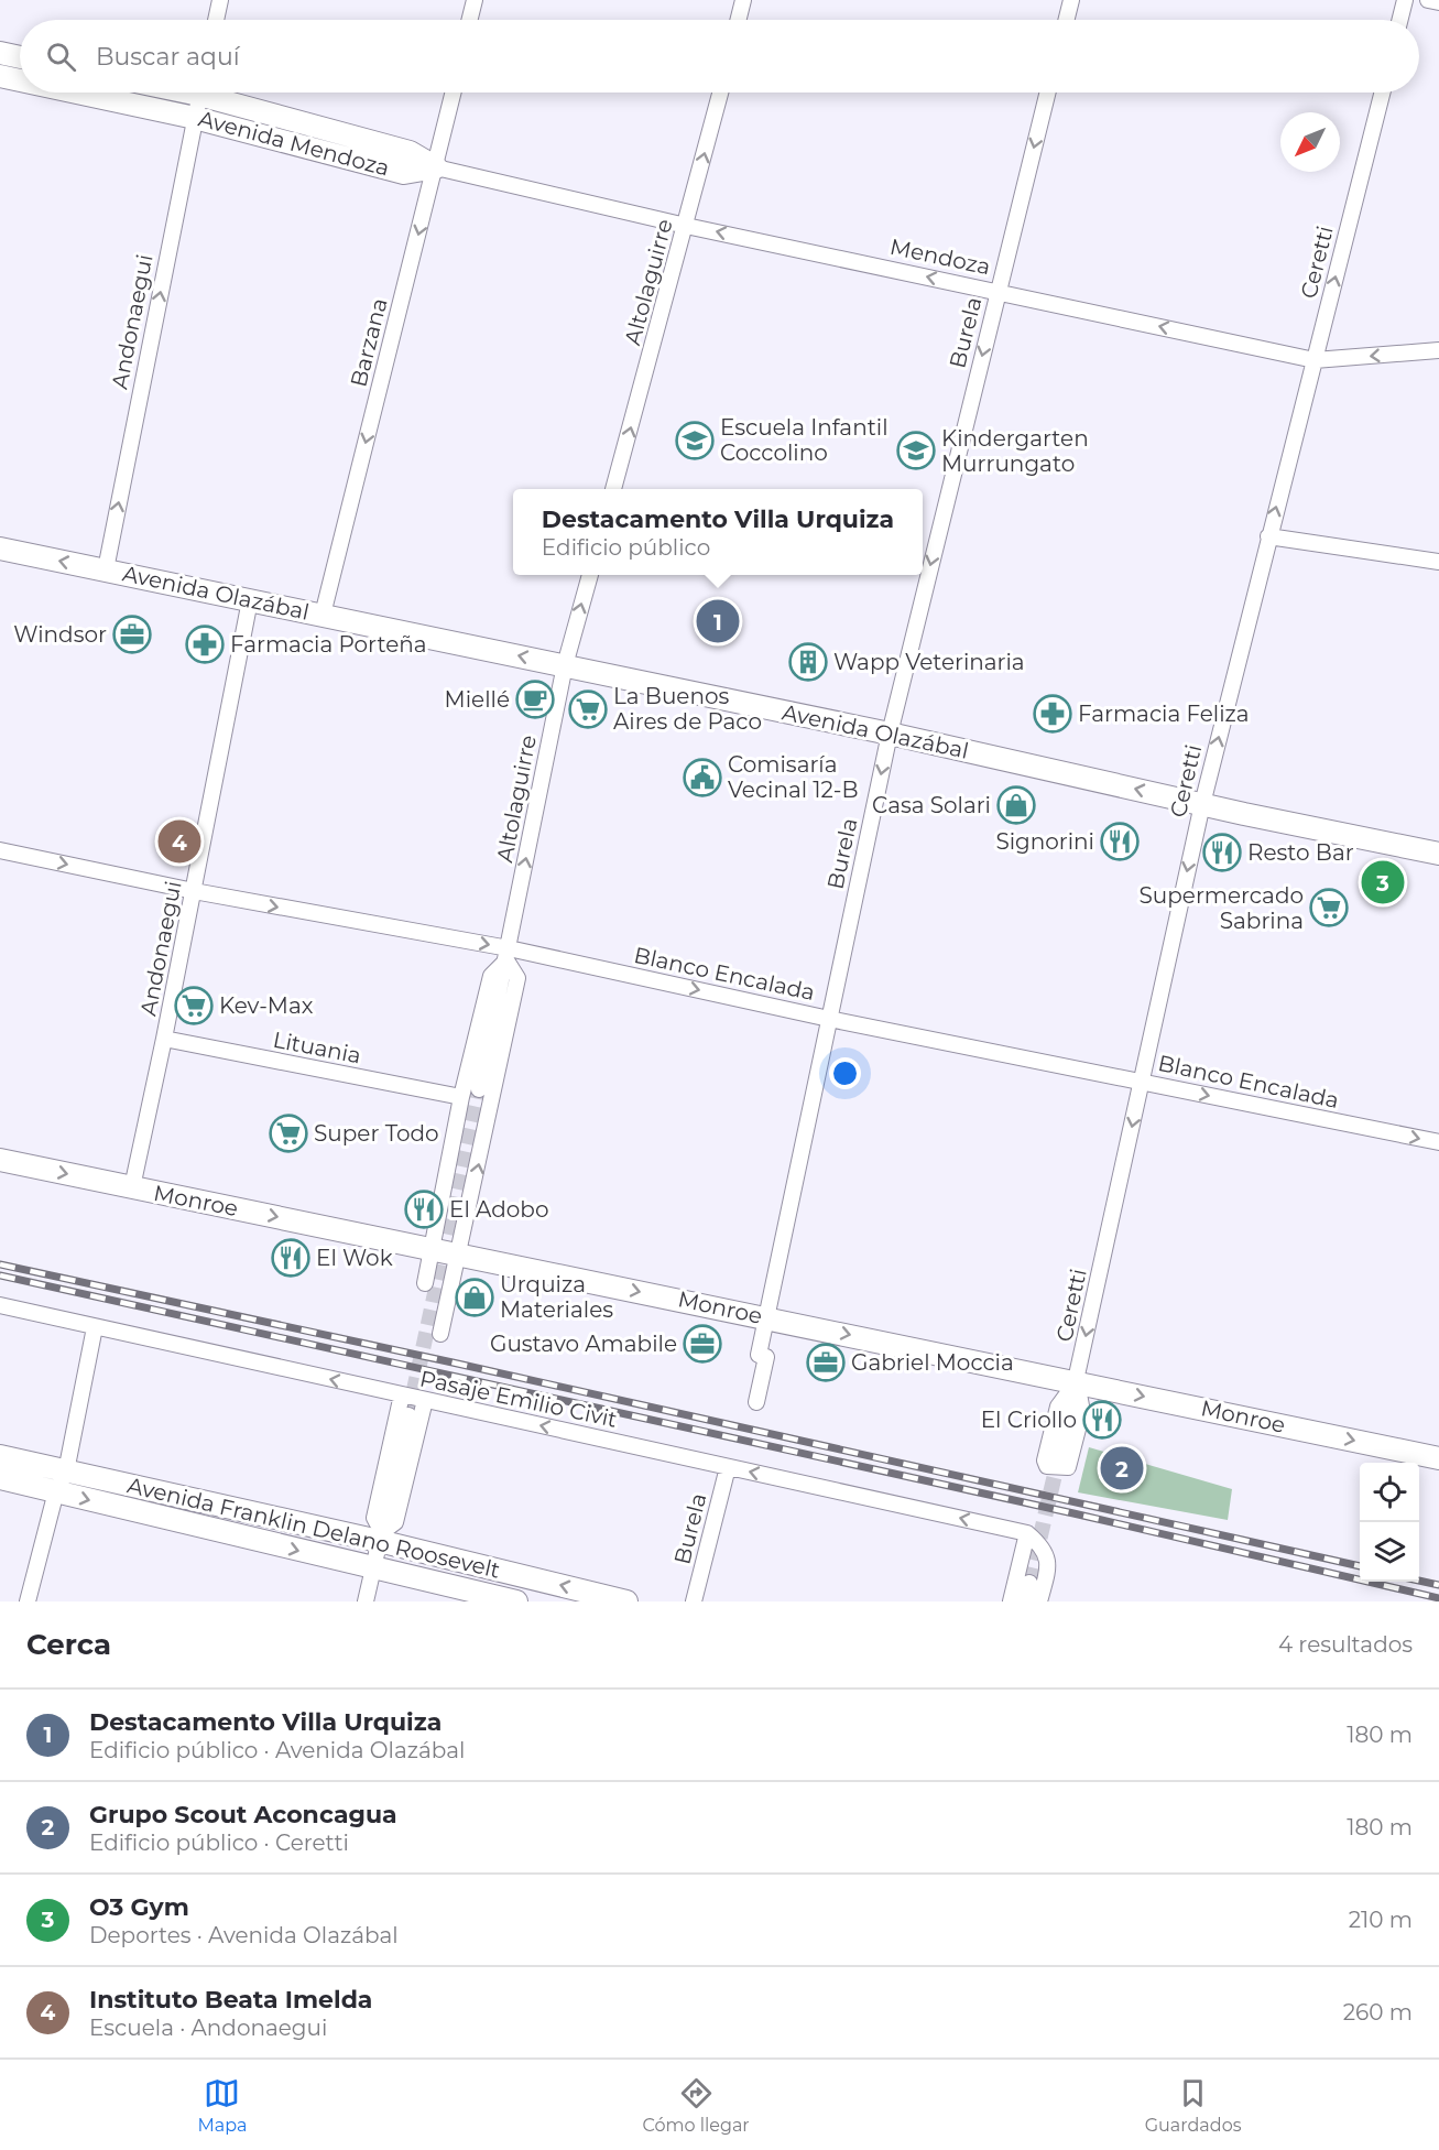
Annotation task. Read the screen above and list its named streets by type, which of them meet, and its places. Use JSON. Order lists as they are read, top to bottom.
{
  "streets": {
    "street": [
      "Avenida Mendoza",
      "Mendoza",
      "Ceretti",
      "Altolaguirre",
      "Andonaegui",
      "Burela",
      "Barzana",
      "Avenida Olazábal",
      "Blanco Encalada",
      "Lituania",
      "Monroe",
      "Pasaje Emilio Civit",
      "Avenida Franklin Delano Roosevelt"
    ]
  },
  "crossings": [
    ["Avenida Mendoza", "Mendoza"],
    ["Avenida Mendoza", "Andonaegui"],
    ["Avenida Mendoza", "Barzana"],
    ["Mendoza", "Ceretti"],
    ["Mendoza", "Altolaguirre"],
    ["Mendoza", "Burela"],
    ["Mendoza", "Barzana"],
    ["Ceretti", "Avenida Olazábal"],
    ["Ceretti", "Blanco Encalada"],
    ["Ceretti", "Monroe"],
    ["Altolaguirre", "Avenida Olazábal"],
    ["Altolaguirre", "Blanco Encalada"],
    ["Altolaguirre", "Lituania"],
    ["Altolaguirre", "Monroe"],
    ["Andonaegui", "Avenida Olazábal"],
    ["Andonaegui", "Blanco Encalada"],
    ["Andonaegui", "Lituania"],
    ["Andonaegui", "Monroe"],
    ["Burela", "Avenida Olazábal"],
    ["Burela", "Blanco Encalada"],
    ["Burela", "Monroe"],
    ["Burela", "Pasaje Emilio Civit"],
    ["Barzana", "Avenida Olazábal"]
  ],
  "one_way": [
    "Mendoza",
    "Andonaegui",
    "Burela",
    "Barzana",
    "Avenida Olazábal",
    "Blanco Encalada",
    "Monroe",
    "Pasaje Emilio Civit"
  ],
  "places": {
    "school or university": ["Escuela Infantil Coccolino", "Kindergarten Murrungato"],
    "office": ["Windsor", "Gustavo Amabile", "Gabriel Moccia"],
    "pharmacy": ["Farmacia Porteña", "Farmacia Feliza"],
    "building": ["Wapp Veterinaria"],
    "cafe": ["Miellé"],
    "supermarket": [
      "La Buenos Aires de Paco",
      "Supermercado Sabrina",
      "Kev-Max",
      "Super Todo"
    ],
    "public building": ["Comisaría Vecinal 12-B"],
    "shop": ["Casa Solari", "Urquiza Materiales"],
    "restaurant": [
      "Signorini",
      "Resto Bar",
      "El Adobo",
      "El Wok",
      "El Criollo"
    ]
  },
  "north": "bottom left",
  "page": {
    "search": "Buscar aquí",
    "popup": ["Destacamento Villa Urquiza", "Edificio público"],
    "pins": [
      "1",
      "4",
      "3",
      "2"
    ],
    "heading": ["Cerca", "4 resultados"],
    "list": [
      {
        "mark": "1",
        "name": "Destacamento Villa Urquiza",
        "note": "Edificio público · Avenida Olazábal",
        "value": "180 m"
      },
      {
        "mark": "2",
        "name": "Grupo Scout Aconcagua",
        "note": "Edificio público · Ceretti",
        "value": "180 m"
      },
      {
        "mark": "3",
        "name": "O3 Gym",
        "note": "Deportes · Avenida Olazábal",
        "value": "210 m"
      },
      {
        "mark": "4",
        "name": "Instituto Beata Imelda",
        "note": "Escuela · Andonaegui",
        "value": "260 m"
      }
    ],
    "nav": ["Mapa", "Cómo llegar", "Guardados"]
  }
}
